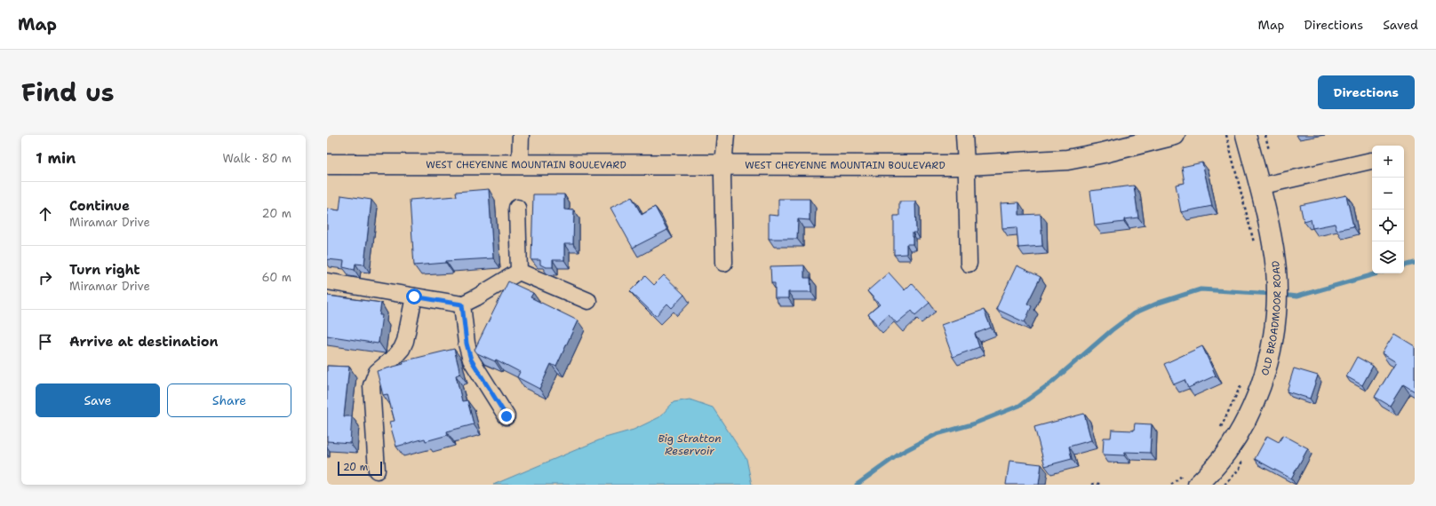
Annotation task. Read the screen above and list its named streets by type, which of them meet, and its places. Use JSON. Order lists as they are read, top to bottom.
{
  "streets": {
    "street": ["WEST CHEYENNE MOUNTAIN BOULEVARD", "OLD BROADMOOR ROAD"]
  },
  "water": ["Big Stratton Reservoir"],
  "scale_bar": "20 m",
  "page": {
    "header": "Map",
    "nav": ["Map", "Directions", "Saved"],
    "title": "Find us",
    "buttons": [
      "Directions",
      ["Save", "Share"]
    ],
    "heading": ["1 min", "Walk · 80 m"],
    "map_buttons": ["+", "−"],
    "list": [
      ["Continue", "Miramar Drive", "20 m"],
      ["Turn right", "Miramar Drive", "60 m"],
      "Arrive at destination"
    ],
    "scale": "20 m"
  }
}
